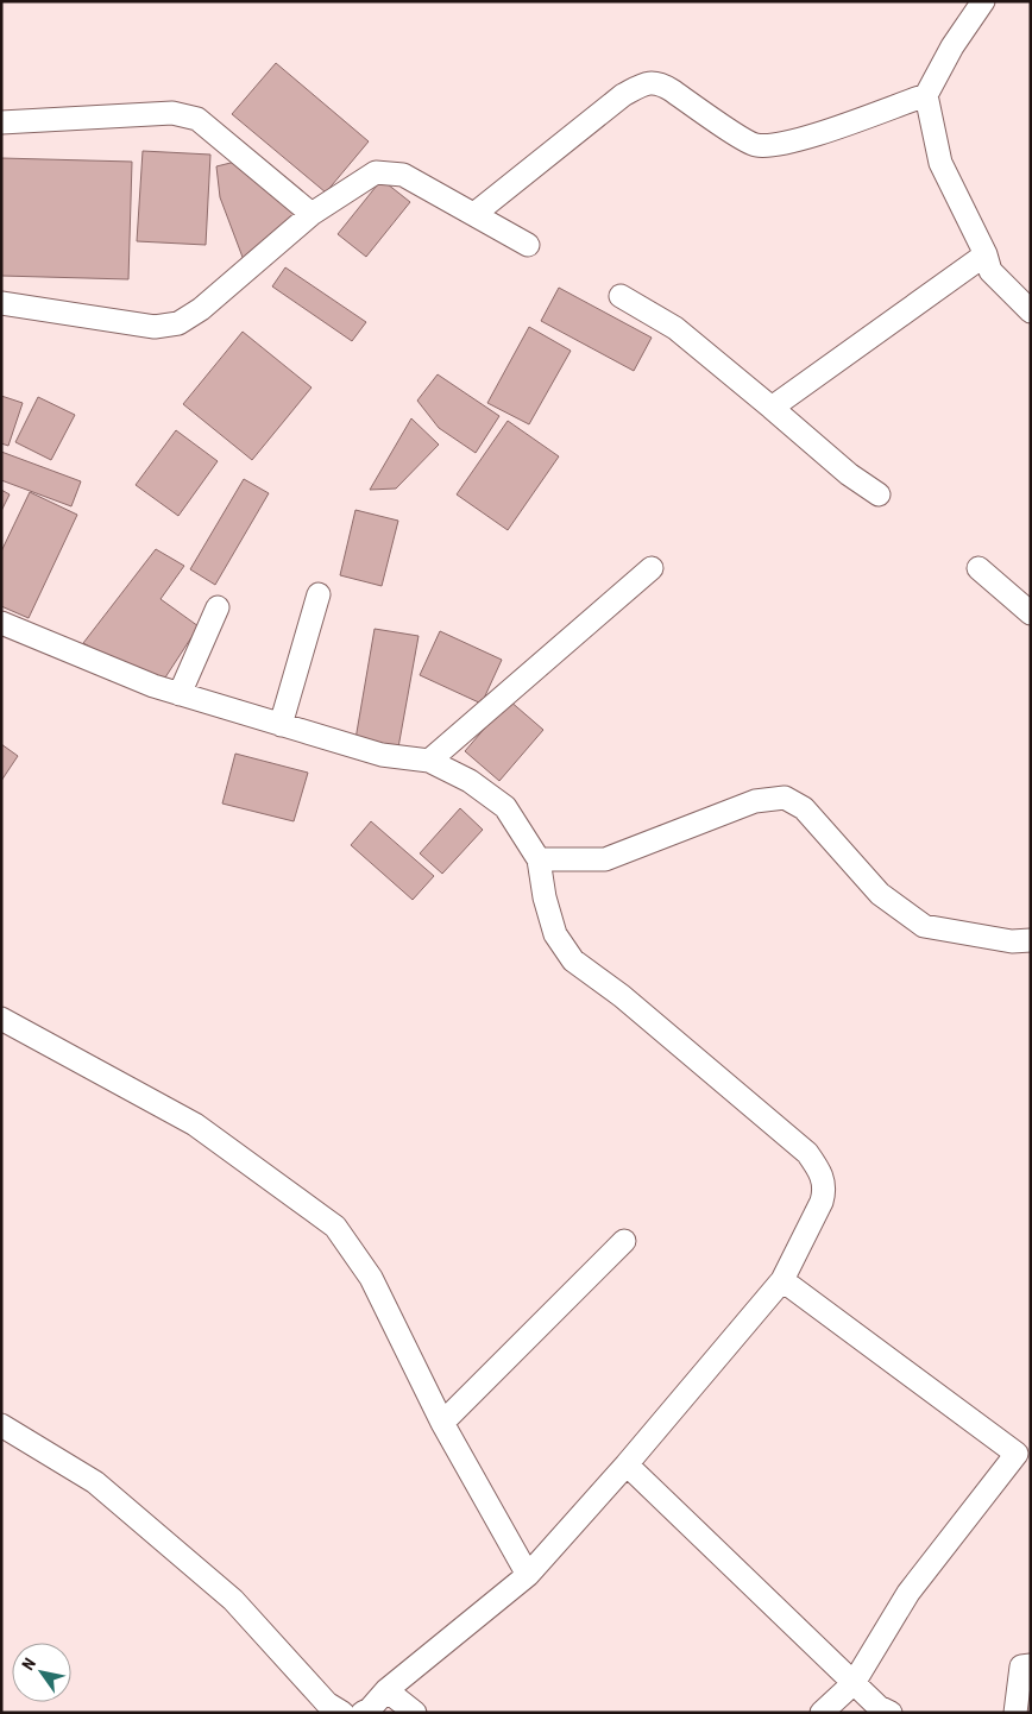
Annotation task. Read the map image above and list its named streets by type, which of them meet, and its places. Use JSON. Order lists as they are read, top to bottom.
{
  "north": "top left"
}
